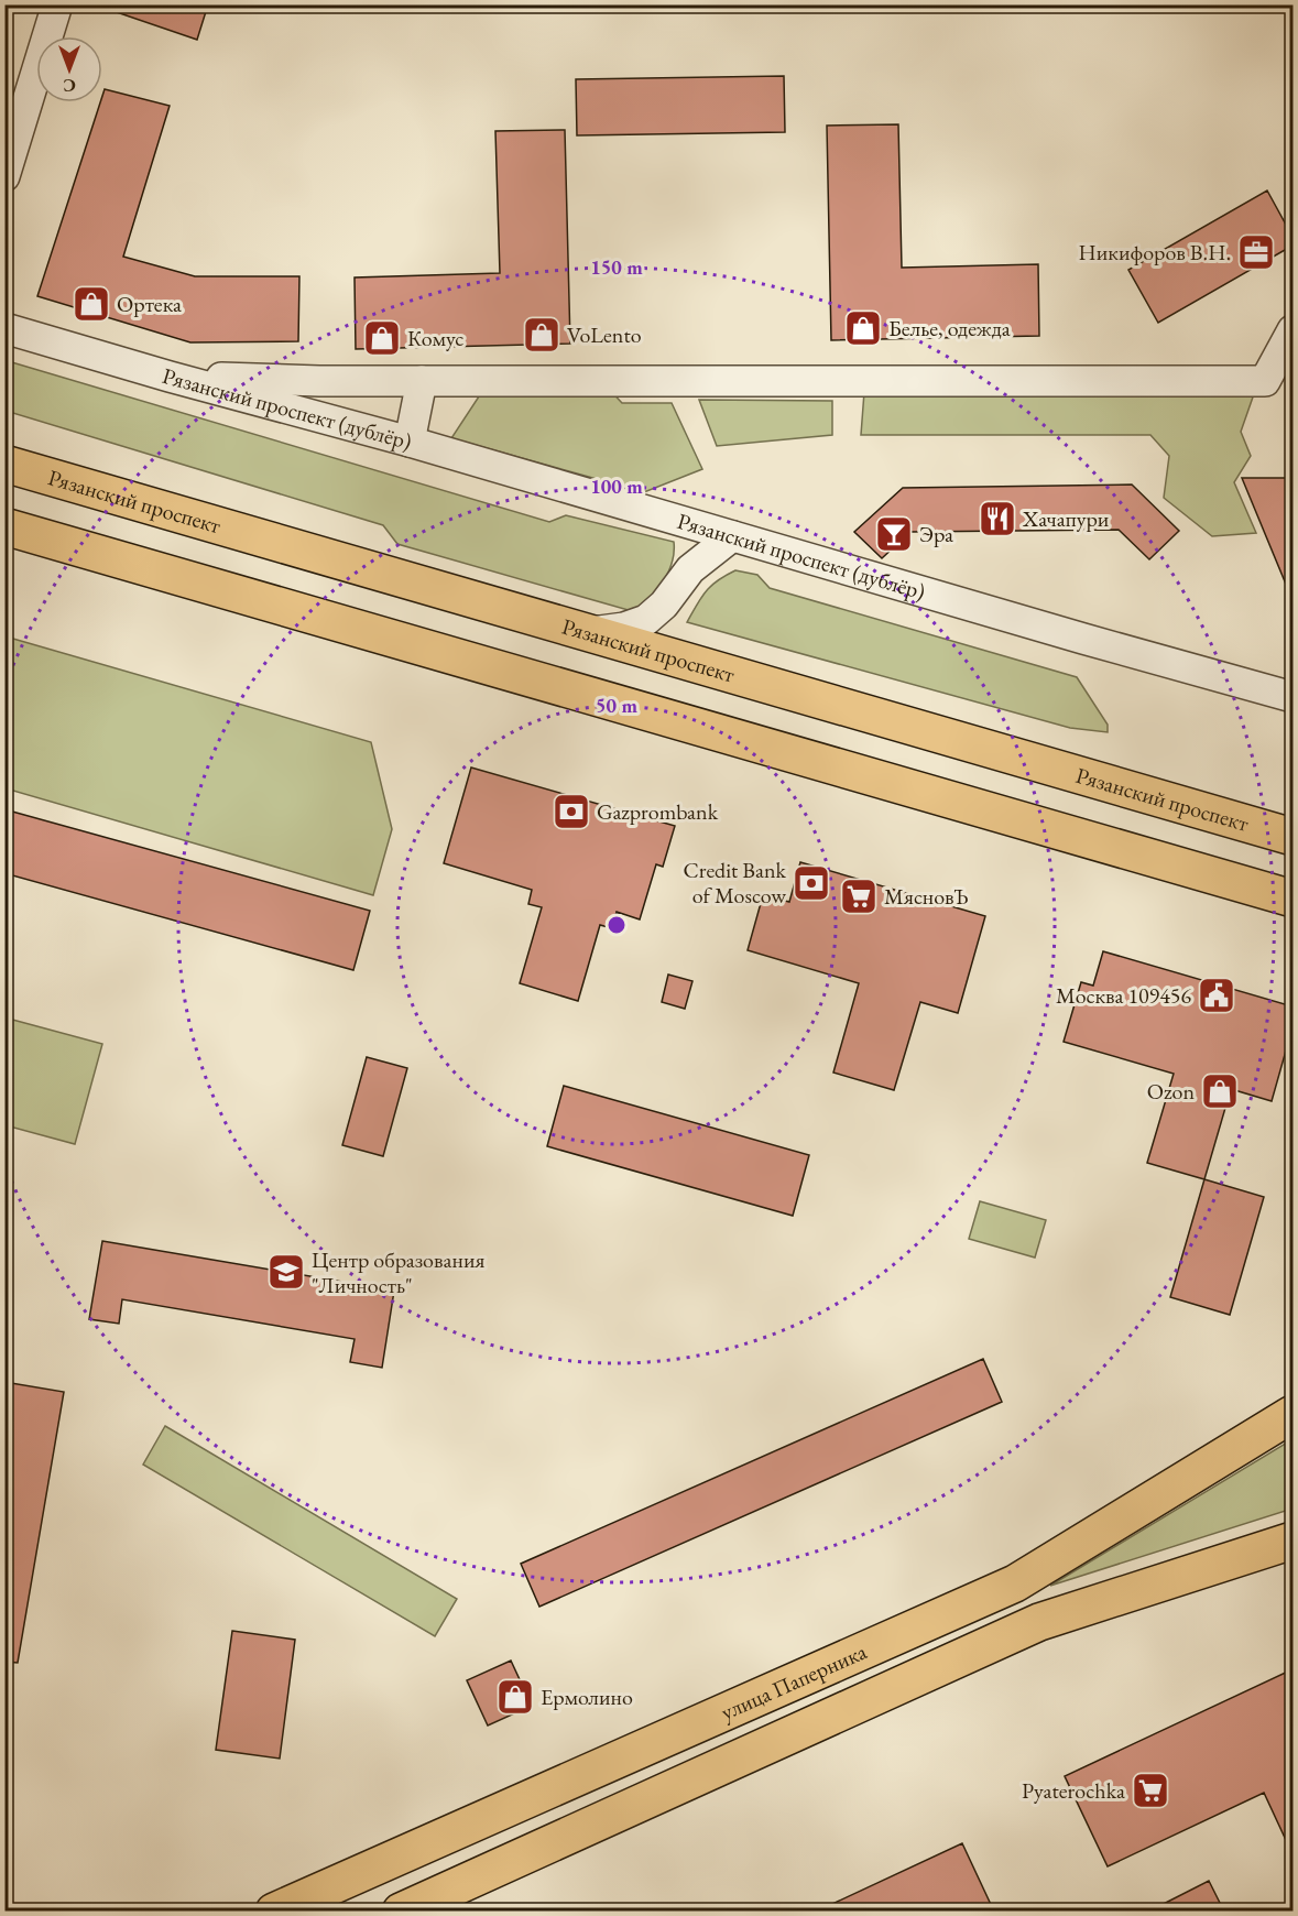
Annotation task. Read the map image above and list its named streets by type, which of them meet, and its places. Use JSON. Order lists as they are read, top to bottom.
{
  "streets": {
    "main road": ["Рязанский проспект", "улица Паперника"],
    "street": ["Рязанский проспект (дублёр)"]
  },
  "places": {
    "office": ["Никифоров В.Н."],
    "shop": [
      "Ортека",
      "Белье, одежда",
      "VoLento",
      "Комус",
      "Ozon",
      "Ермолино"
    ],
    "restaurant": ["Хачапури"],
    "bar": ["Эра"],
    "bank": ["Gazprombank", "Credit Bank of Moscow"],
    "supermarket": ["МясновЪ", "Pyaterochka"],
    "public building": ["Москва 109456"],
    "school or university": ["Центр образования \"Личность\""]
  },
  "north": "bottom",
  "rings": ["150 m", "100 m", "50 m"]
}
